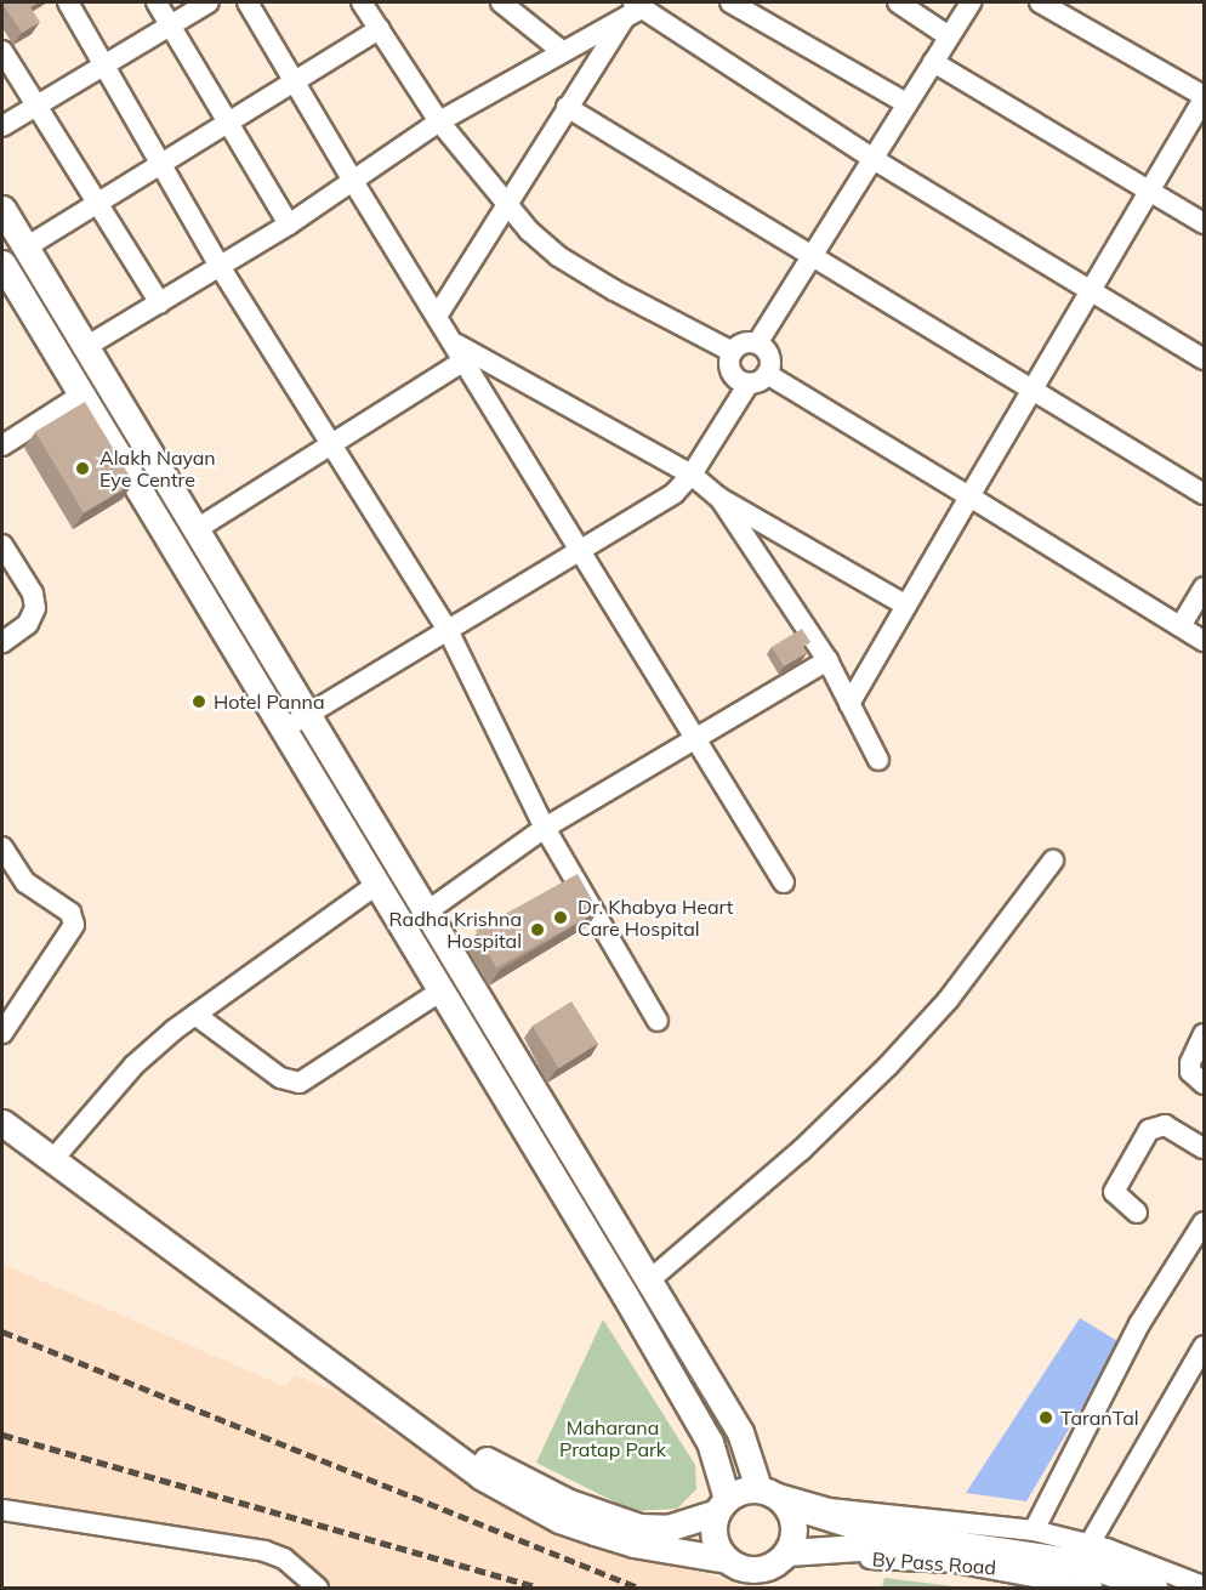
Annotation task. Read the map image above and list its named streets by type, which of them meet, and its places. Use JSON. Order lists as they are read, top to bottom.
{
  "streets": {
    "street": ["By Pass Road"]
  },
  "parks": ["Maharana Pratap Park"],
  "places": [
    "Alakh Nayan Eye Centre",
    "Hotel Panna",
    "Dr. Khabya Heart Care Hospital",
    "Radha Krishna Hospital",
    "TaranTal"
  ]
}
